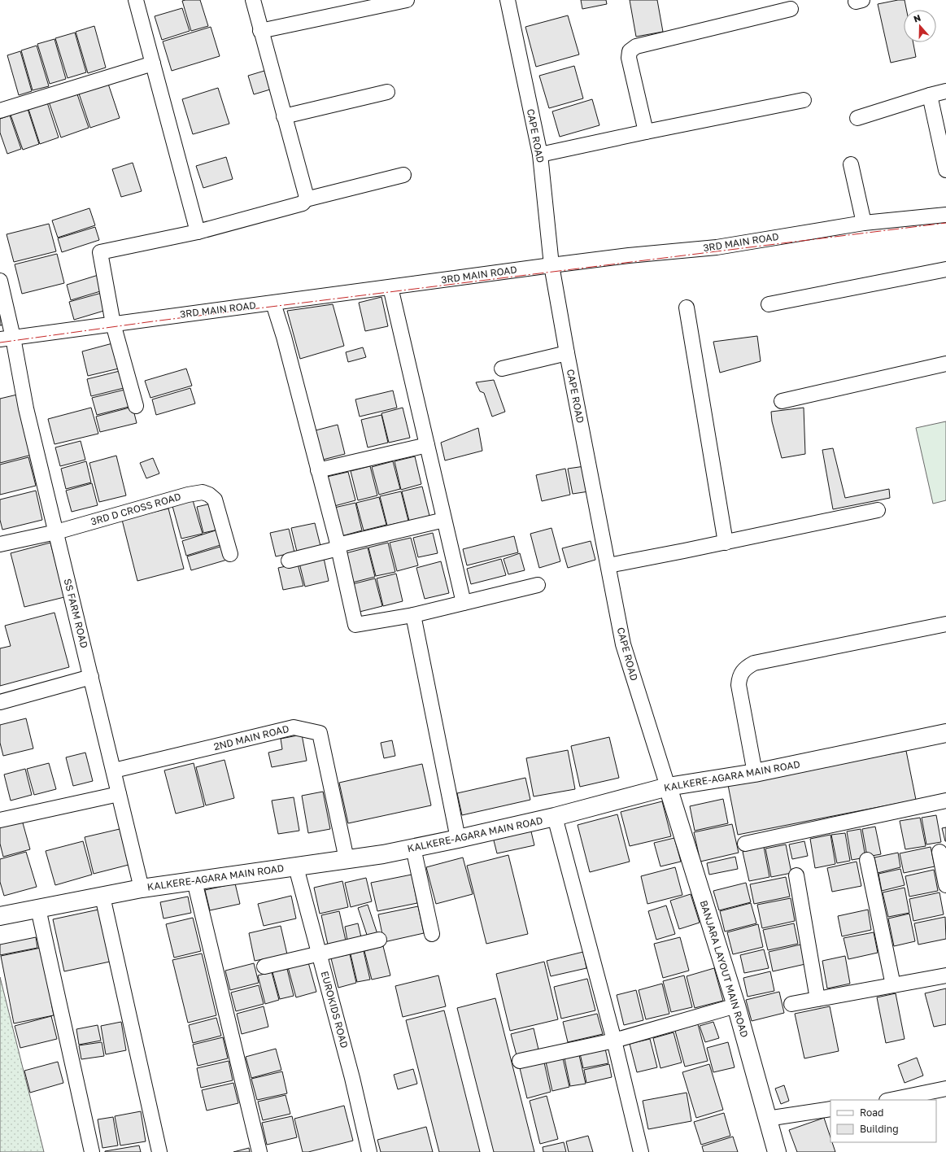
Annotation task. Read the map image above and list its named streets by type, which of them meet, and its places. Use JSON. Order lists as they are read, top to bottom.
{
  "streets": {
    "street": [
      "CAPE ROAD",
      "3RD MAIN ROAD",
      "3RD D CROSS ROAD",
      "SS FARM ROAD",
      "2ND MAIN ROAD",
      "KALKERE-AGARA MAIN ROAD",
      "BANJARA LAYOUT MAIN ROAD",
      "EUROKIDS ROAD"
    ]
  },
  "crossings": [
    ["CAPE ROAD", "3RD MAIN ROAD"],
    ["CAPE ROAD", "KALKERE-AGARA MAIN ROAD"],
    ["CAPE ROAD", "BANJARA LAYOUT MAIN ROAD"],
    ["3RD MAIN ROAD", "SS FARM ROAD"],
    ["3RD D CROSS ROAD", "SS FARM ROAD"],
    ["SS FARM ROAD", "2ND MAIN ROAD"],
    ["SS FARM ROAD", "KALKERE-AGARA MAIN ROAD"],
    ["2ND MAIN ROAD", "KALKERE-AGARA MAIN ROAD"],
    ["KALKERE-AGARA MAIN ROAD", "BANJARA LAYOUT MAIN ROAD"],
    ["KALKERE-AGARA MAIN ROAD", "EUROKIDS ROAD"]
  ],
  "legend": ["Road", "Building"],
  "north": "top"
}
